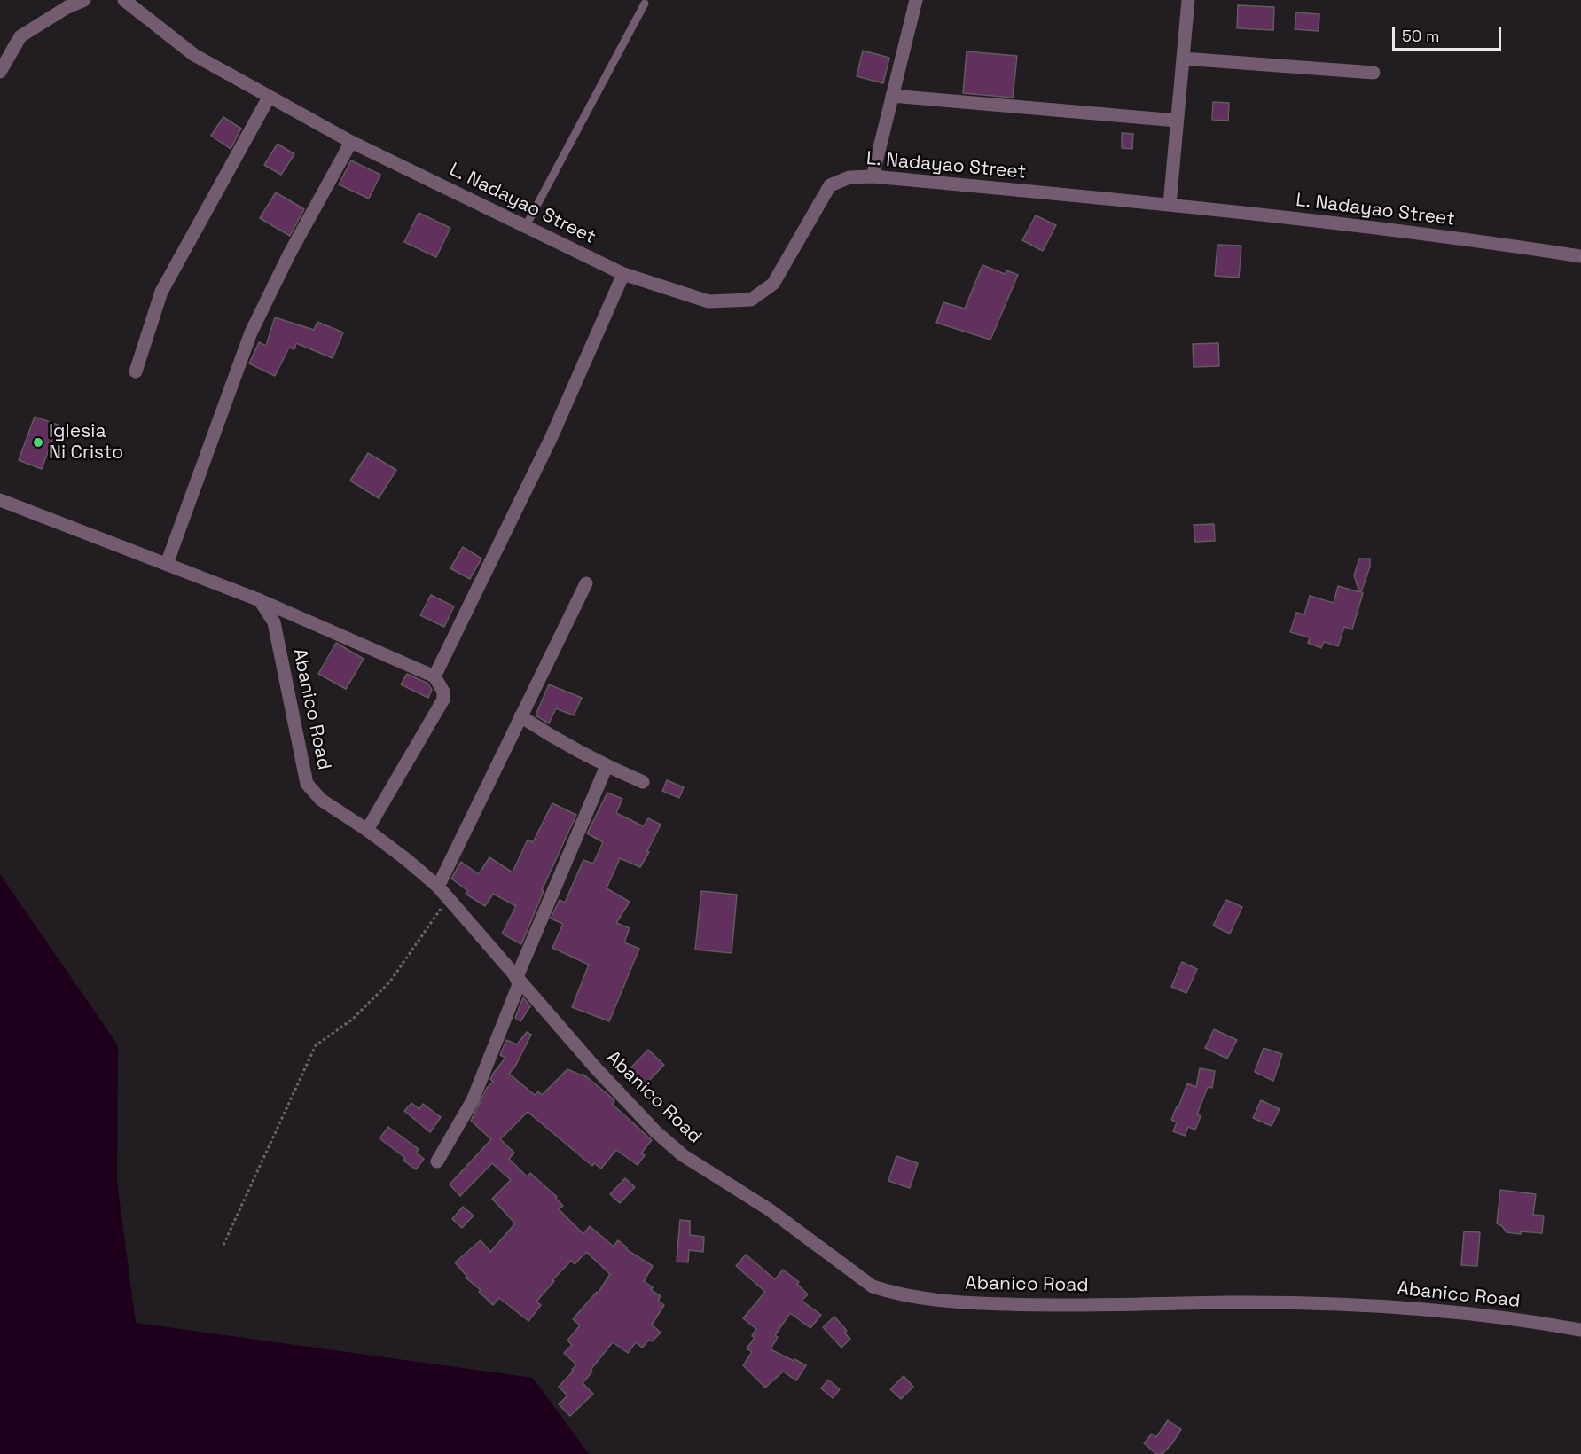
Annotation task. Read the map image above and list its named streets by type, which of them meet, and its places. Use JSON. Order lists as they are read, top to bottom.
{
  "streets": {
    "street": ["L. Nadayao Street", "Abanico Road"]
  },
  "places": ["Iglesia Ni Cristo"],
  "scale_bar": "50 m"
}
